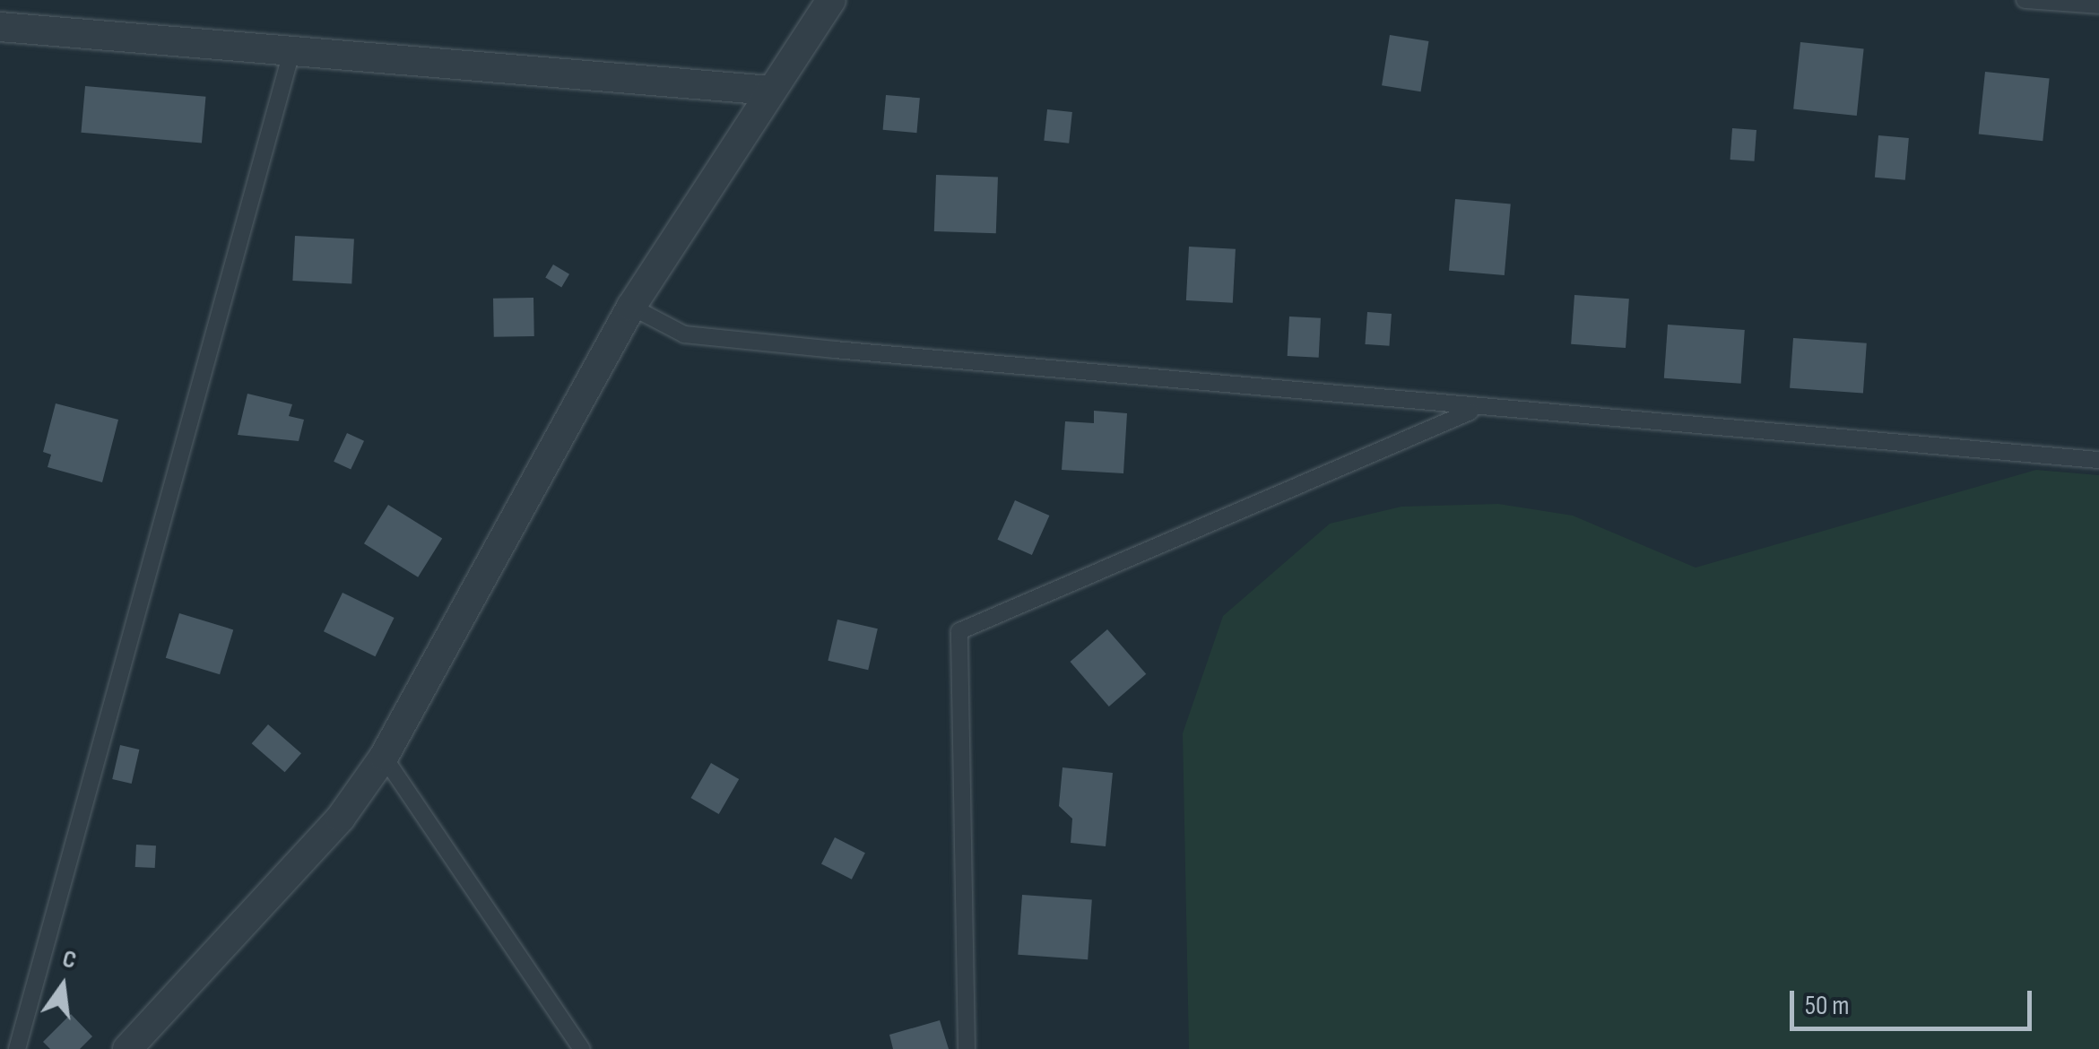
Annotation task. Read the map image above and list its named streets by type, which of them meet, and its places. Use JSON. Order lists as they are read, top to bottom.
{
  "scale_bar": "50 m",
  "north": "top"
}
